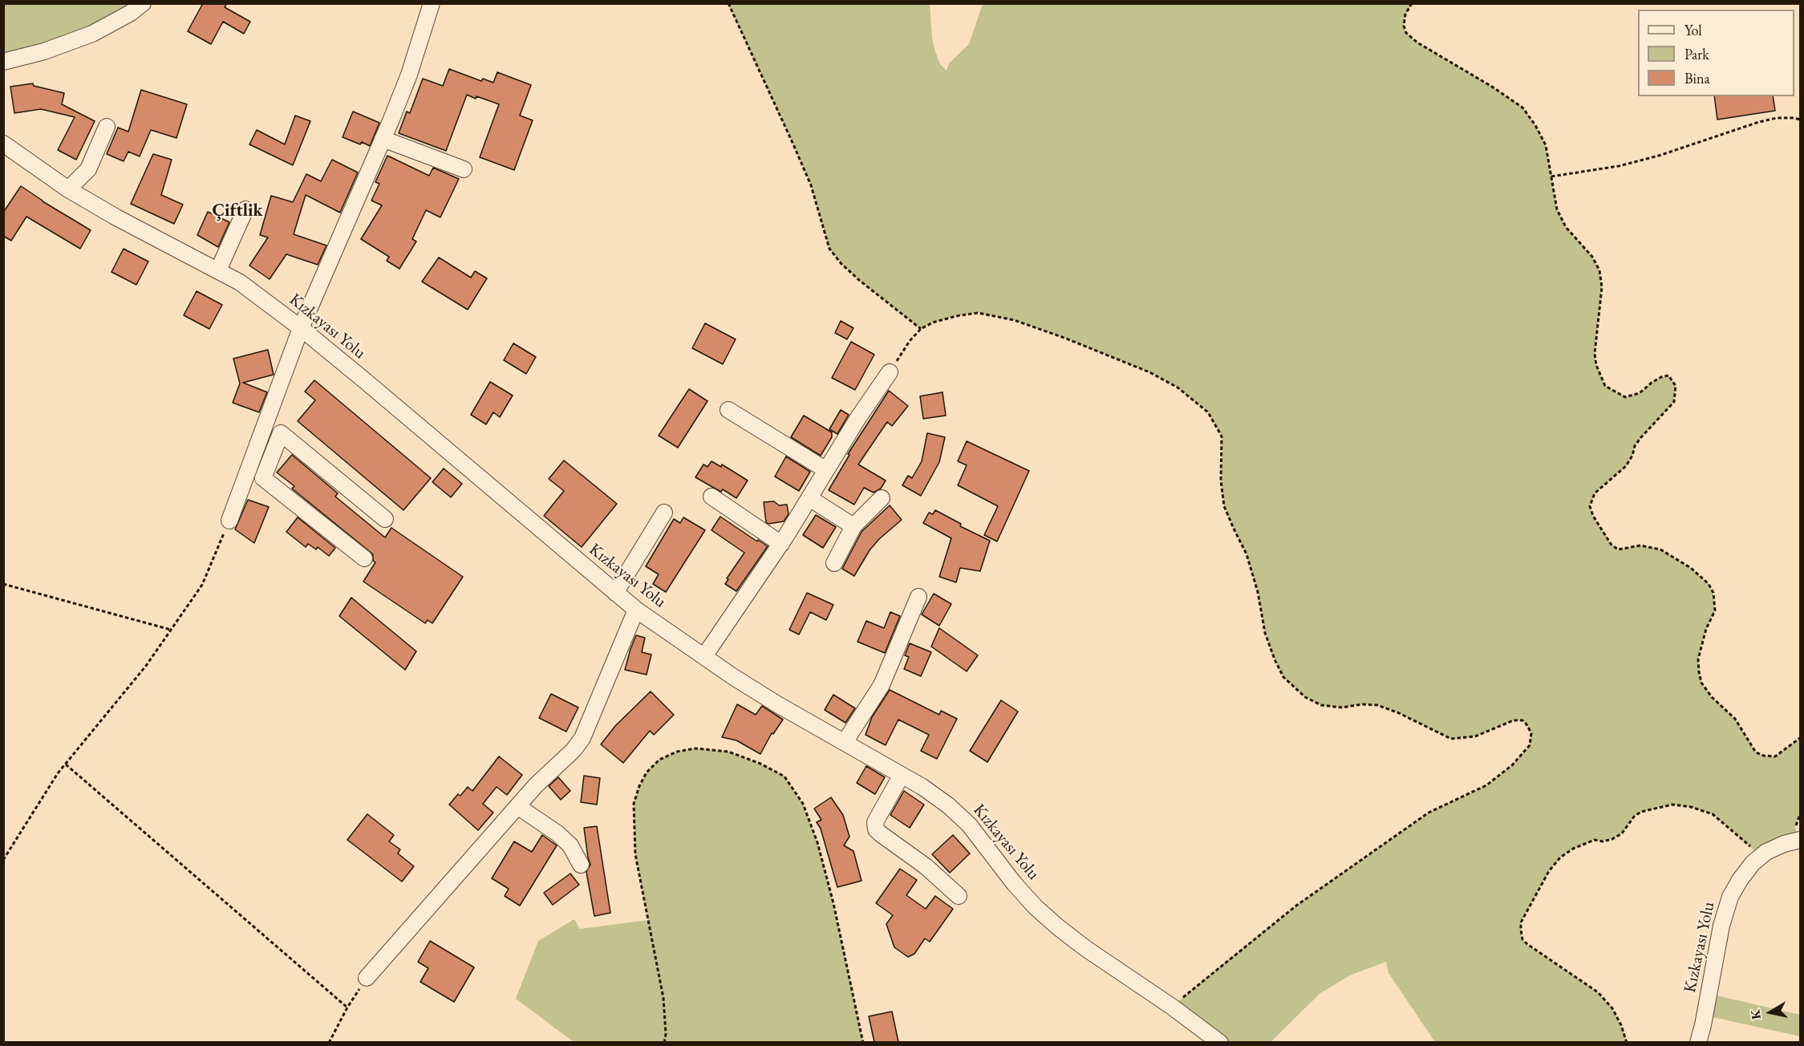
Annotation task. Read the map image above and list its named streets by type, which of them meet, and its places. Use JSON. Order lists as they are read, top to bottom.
{
  "streets": {
    "street": ["Kızkayası Yolu"]
  },
  "districts": ["Çiftlik"],
  "legend": ["Yol", "Park", "Bina"],
  "north": "left"
}
